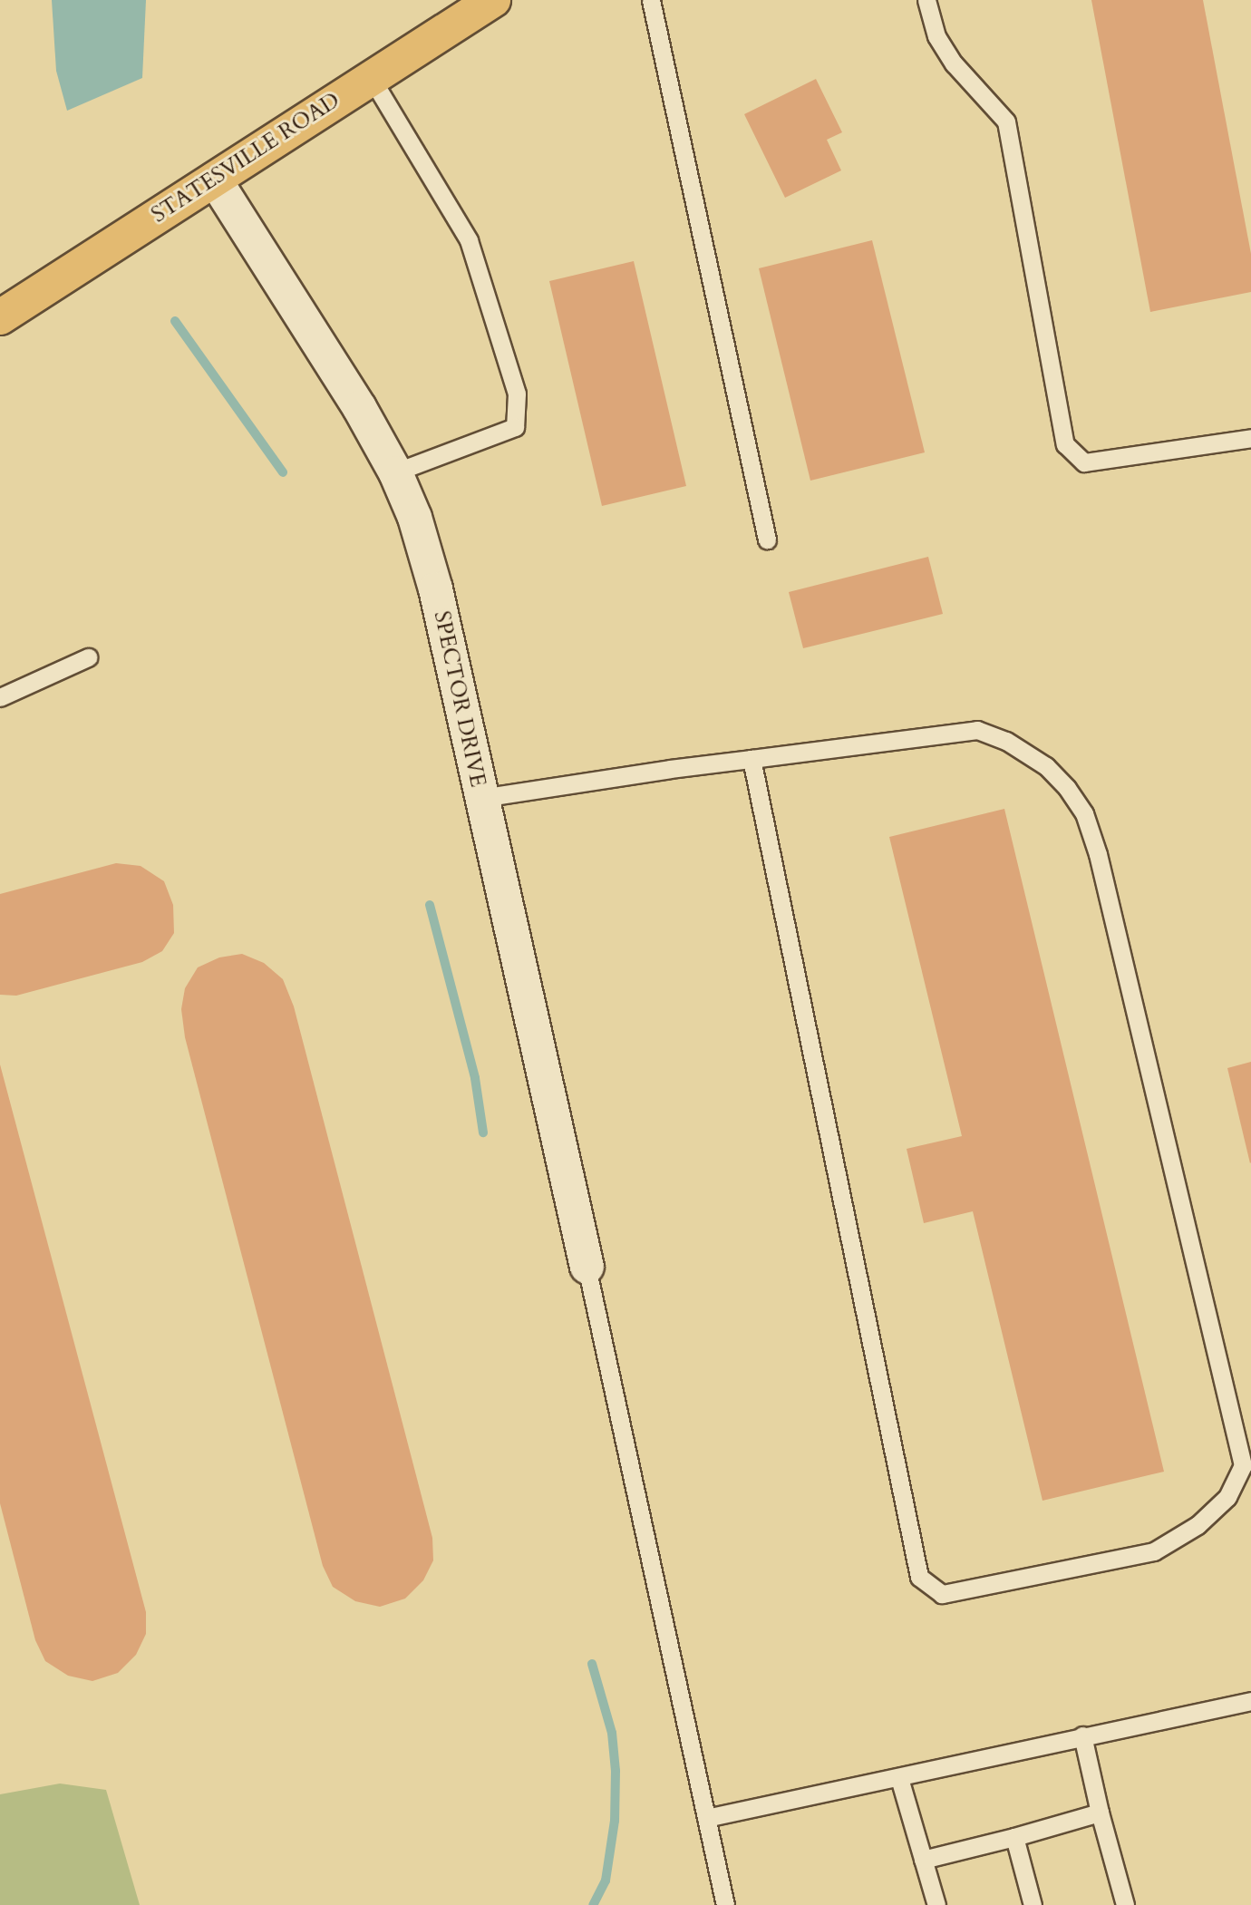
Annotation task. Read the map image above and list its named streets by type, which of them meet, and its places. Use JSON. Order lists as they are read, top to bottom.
{
  "streets": {
    "main road": ["STATESVILLE ROAD"],
    "street": ["SPECTOR DRIVE"]
  },
  "crossings": [
    ["STATESVILLE ROAD", "SPECTOR DRIVE"]
  ]
}
